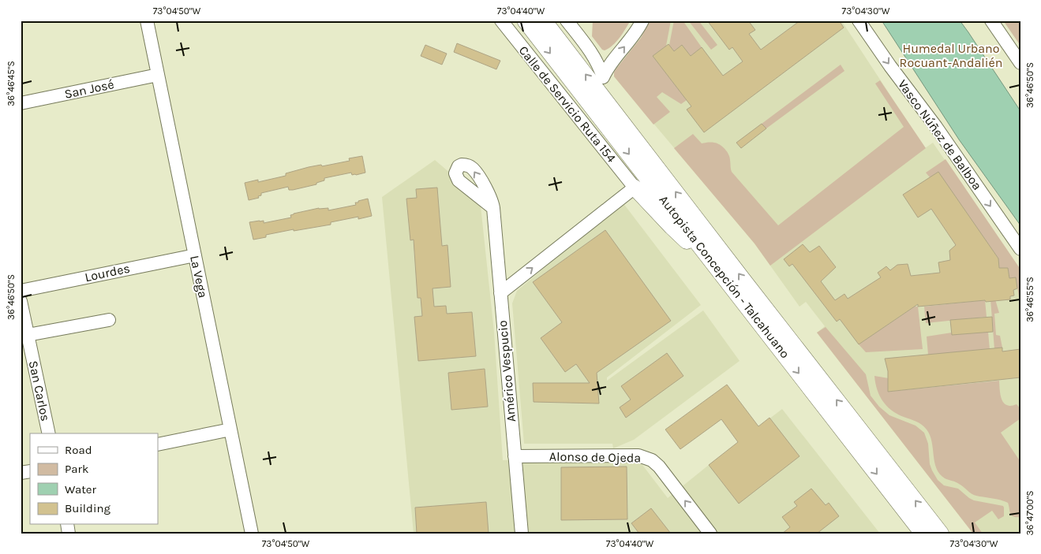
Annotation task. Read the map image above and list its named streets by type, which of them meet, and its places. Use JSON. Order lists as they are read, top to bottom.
{
  "streets": {
    "main road": ["Autopista Concepción - Talcahuano"],
    "street": [
      "San José",
      "Calle de Servicio Ruta 154",
      "Vasco Núñez de Balboa",
      "Lourdes",
      "La Vega",
      "Américo Vespucio",
      "San Carlos",
      "Alonso de Ojeda"
    ]
  },
  "crossings": [
    ["San José", "La Vega"],
    ["Lourdes", "La Vega"],
    ["Américo Vespucio", "Alonso de Ojeda"]
  ],
  "one_way": ["Vasco Núñez de Balboa", "Alonso de Ojeda"],
  "parks": ["Humedal Urbano Rocuant-Andalién"],
  "legend": [
    "Road",
    "Park",
    "Water",
    "Building"
  ],
  "coordinates": [
    "73°04'50\"W",
    "73°04'40\"W",
    "73°04'30\"W",
    "36°46'45\"S",
    "36°46'50\"S",
    "36°46'55\"S",
    "36°47'00\"S"
  ]
}
